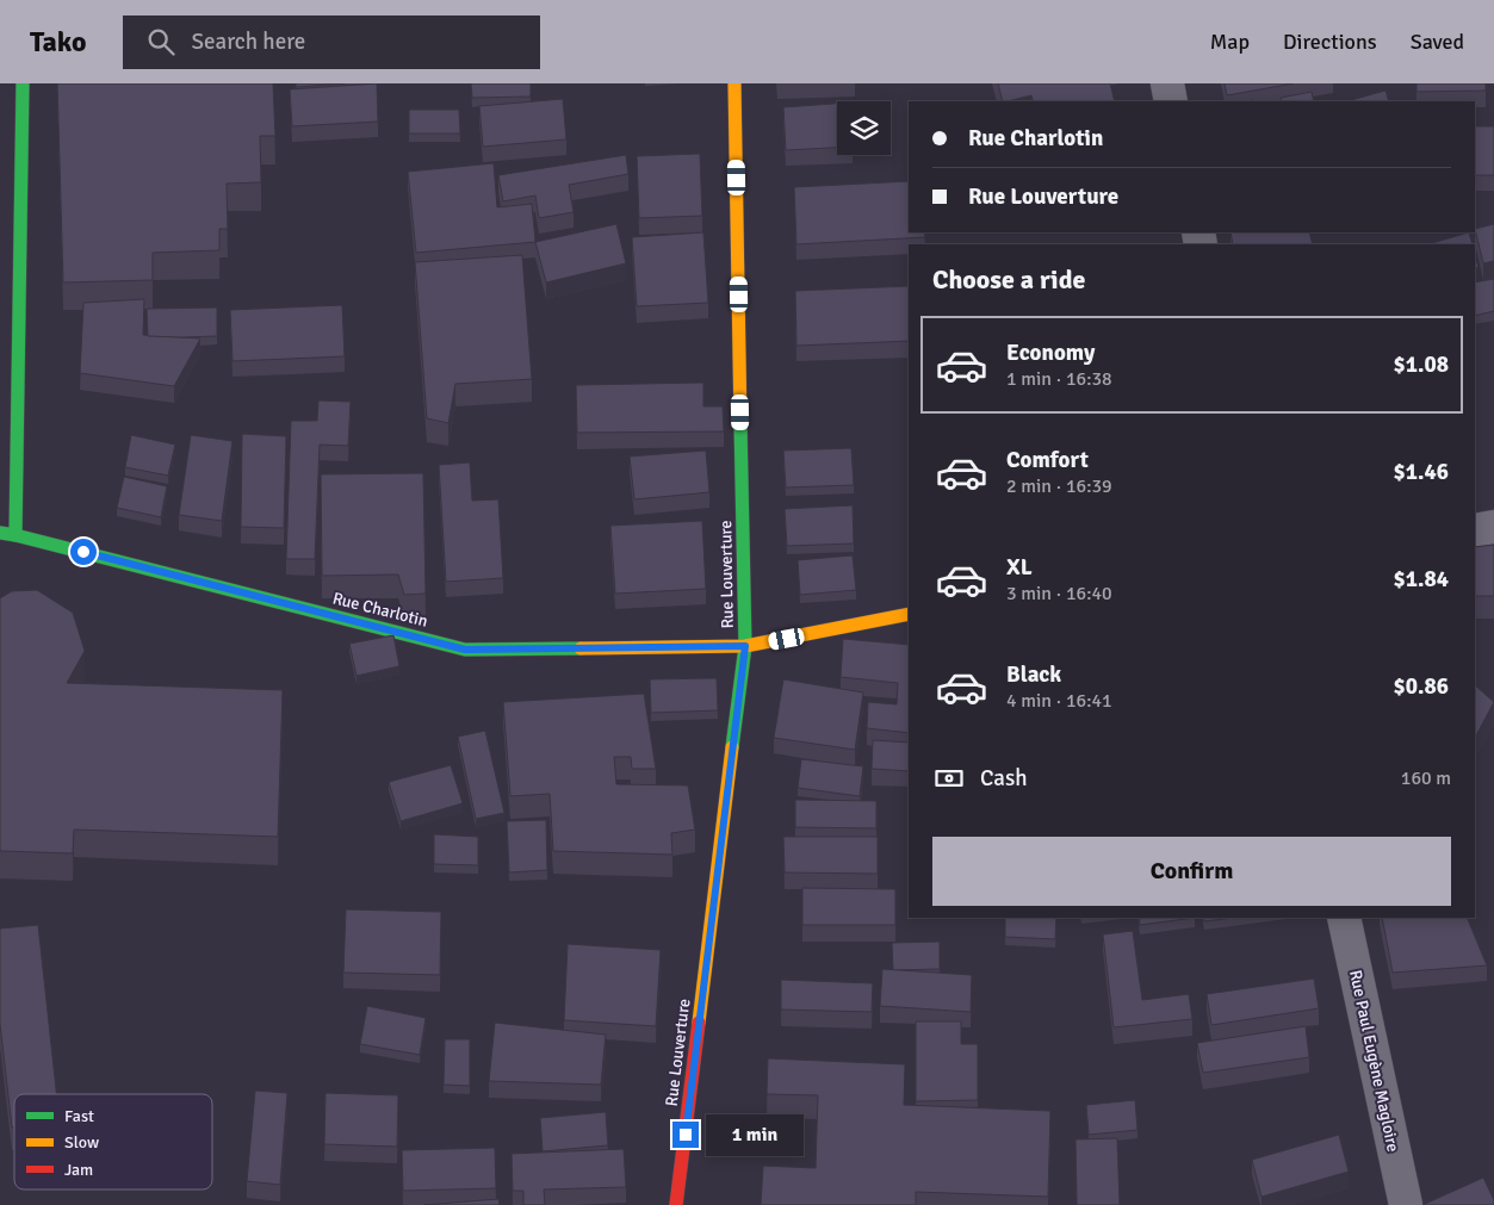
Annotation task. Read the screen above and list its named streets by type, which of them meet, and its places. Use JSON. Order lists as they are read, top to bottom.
{
  "streets": {
    "street": ["Rue Louverture", "Rue Charlotin", "Rue Paul Eugène Magloire"]
  },
  "crossings": [
    ["Rue Louverture", "Rue Charlotin"]
  ],
  "legend": ["Fast", "Slow", "Jam"],
  "page": {
    "header": "Tako",
    "search": "Search here",
    "nav": ["Map", "Directions", "Saved"],
    "banner": ["Rue Charlotin", "Rue Louverture"],
    "heading": "Choose a ride",
    "list": [
      {
        "name": "Economy",
        "note": "1 min · 16:38",
        "value": "$1.08"
      },
      {
        "name": "Comfort",
        "note": "2 min · 16:39",
        "value": "$1.46"
      },
      {
        "name": "XL",
        "note": "3 min · 16:40",
        "value": "$1.84"
      },
      {
        "name": "Black",
        "note": "4 min · 16:41",
        "value": "$0.86"
      }
    ],
    "pay": ["Cash", "160 m"],
    "buttons": "Confirm",
    "bubble": "1 min"
  }
}
